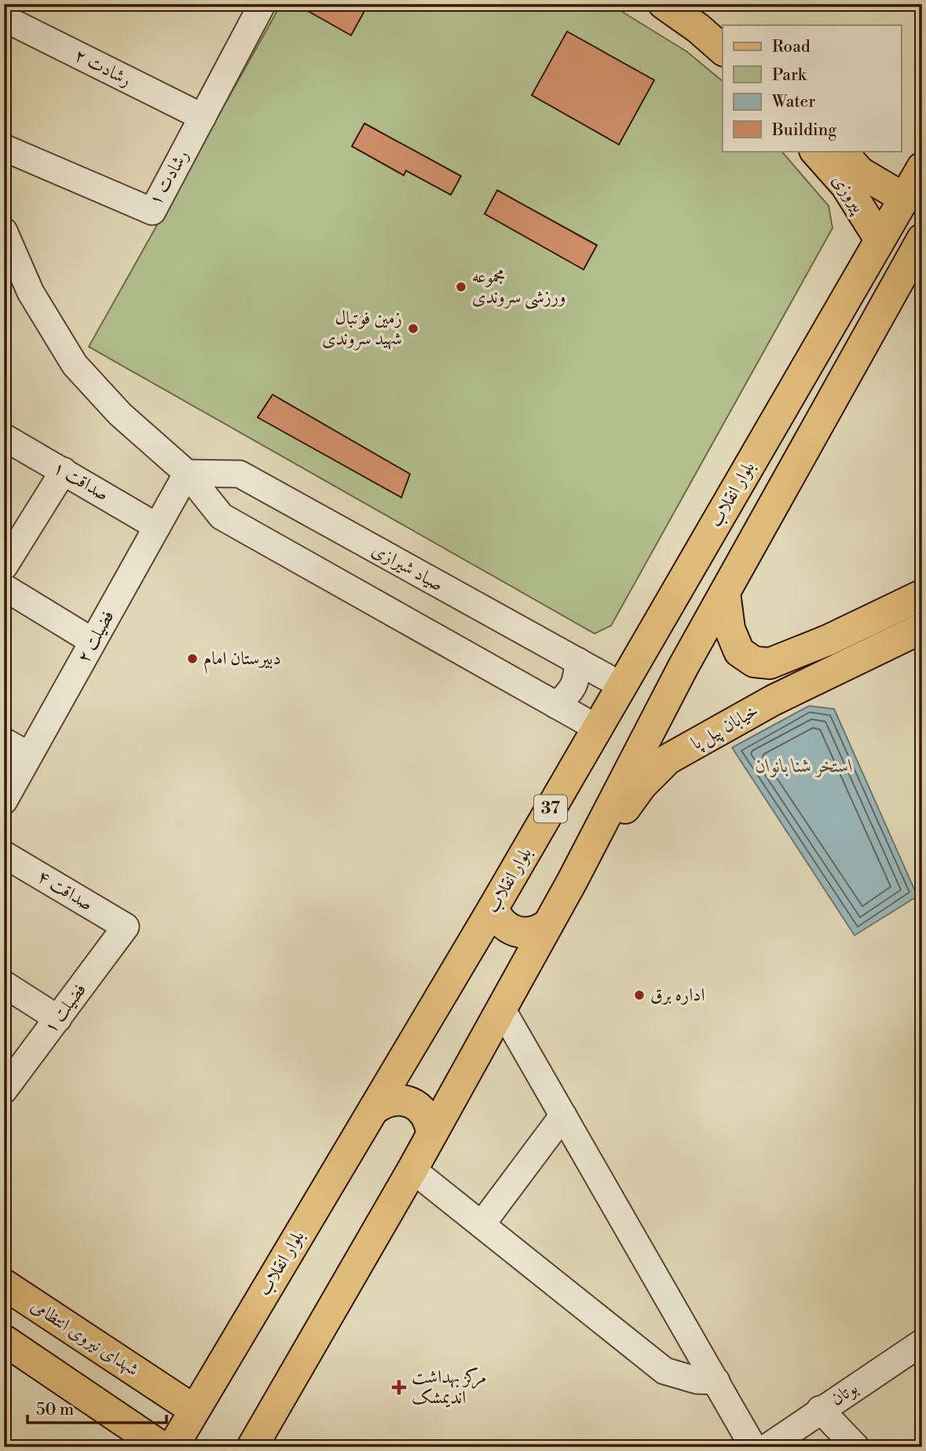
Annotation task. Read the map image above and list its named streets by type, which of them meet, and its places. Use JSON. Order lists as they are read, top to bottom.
{
  "streets": {
    "main road": [
      "پیروزی",
      "بلوار انقلاب",
      "خیابان پیل پا",
      "37",
      "شهدای نیروی انتظامی"
    ],
    "street": [
      "رشادت ۲",
      "رشادت ۱",
      "صداقت ۱",
      "صیاد شیرازی",
      "فضیلت ۲",
      "صداقت ۴",
      "فضیلت ۱",
      "بوتان"
    ]
  },
  "crossings": [
    ["رشادت ۲", "رشادت ۱"],
    ["پیروزی", "بلوار انقلاب"],
    ["صداقت ۱", "فضیلت ۲"],
    ["بلوار انقلاب", "صیاد شیرازی"],
    ["بلوار انقلاب", "شهدای نیروی انتظامی"],
    ["صیاد شیرازی", "فضیلت ۲"],
    ["صداقت ۴", "فضیلت ۱"]
  ],
  "water": ["استخر شنا بانوان"],
  "places": {
    "other": [
      "مجموعه ورزشی سروندی",
      "زمین فوتبال شهید سروندی",
      "دبیرستان امام",
      "اداره برق"
    ],
    "health": ["مرکز بهداشت اندیمشک"]
  },
  "legend": [
    "Road",
    "Park",
    "Water",
    "Building"
  ],
  "scale_bar": "50 m"
}
